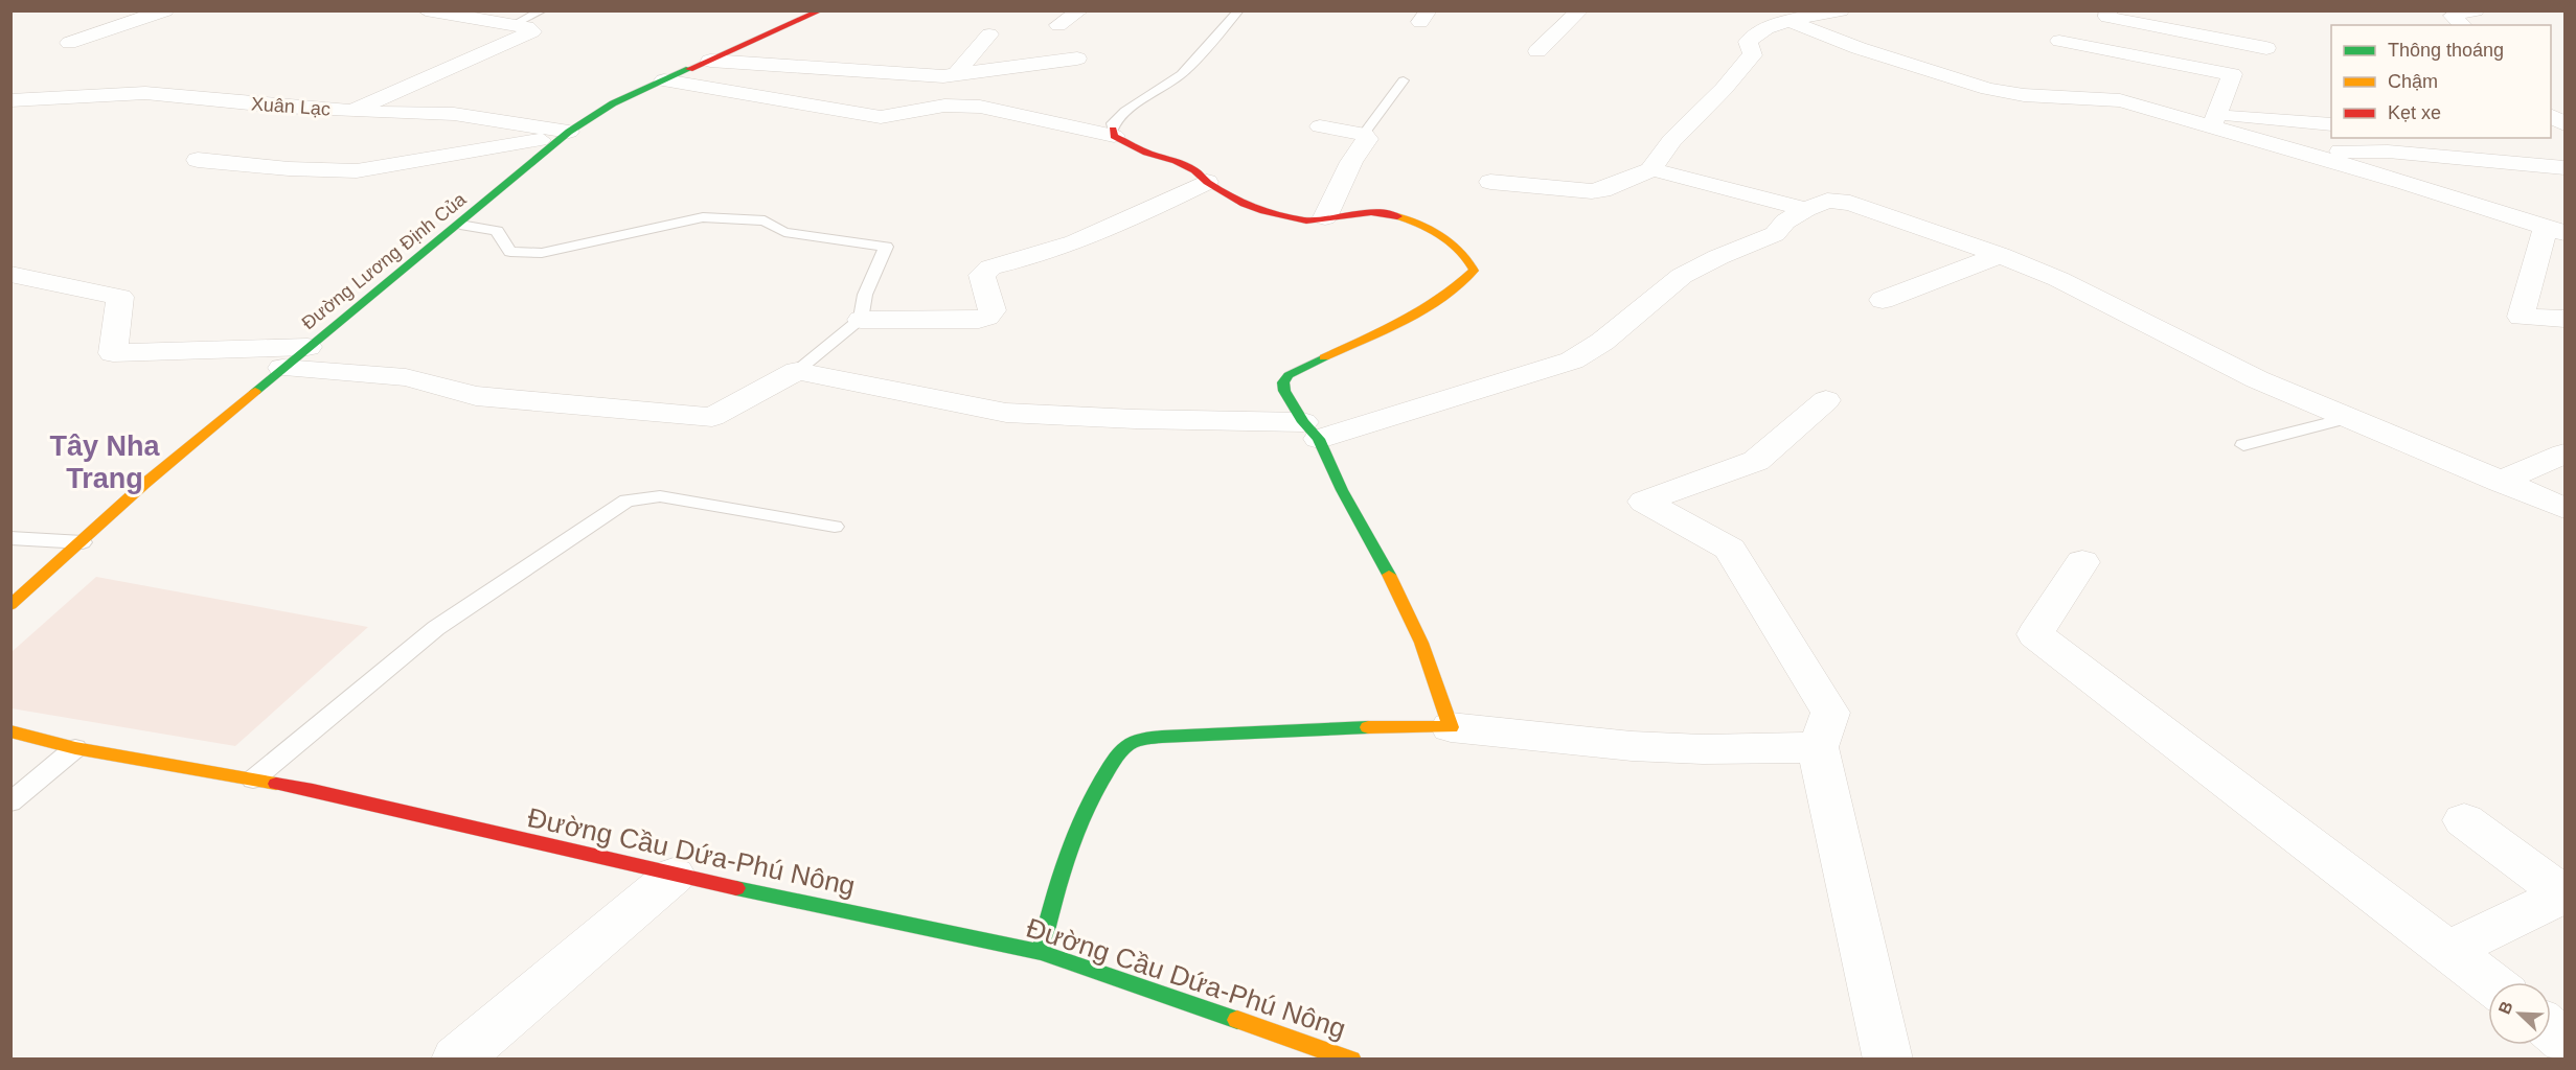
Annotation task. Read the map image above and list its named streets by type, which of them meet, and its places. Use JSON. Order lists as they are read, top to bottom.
{
  "streets": {
    "street": ["Xuân Lạc", "Đường Lương Định Của", "Đường Cầu Dứa-Phú Nông"]
  },
  "crossings": [
    ["Xuân Lạc", "Đường Lương Định Của"]
  ],
  "districts": ["Tây Nha Trang"],
  "legend": ["Thông thoáng", "Chậm", "Kẹt xe"],
  "north": "top left"
}
